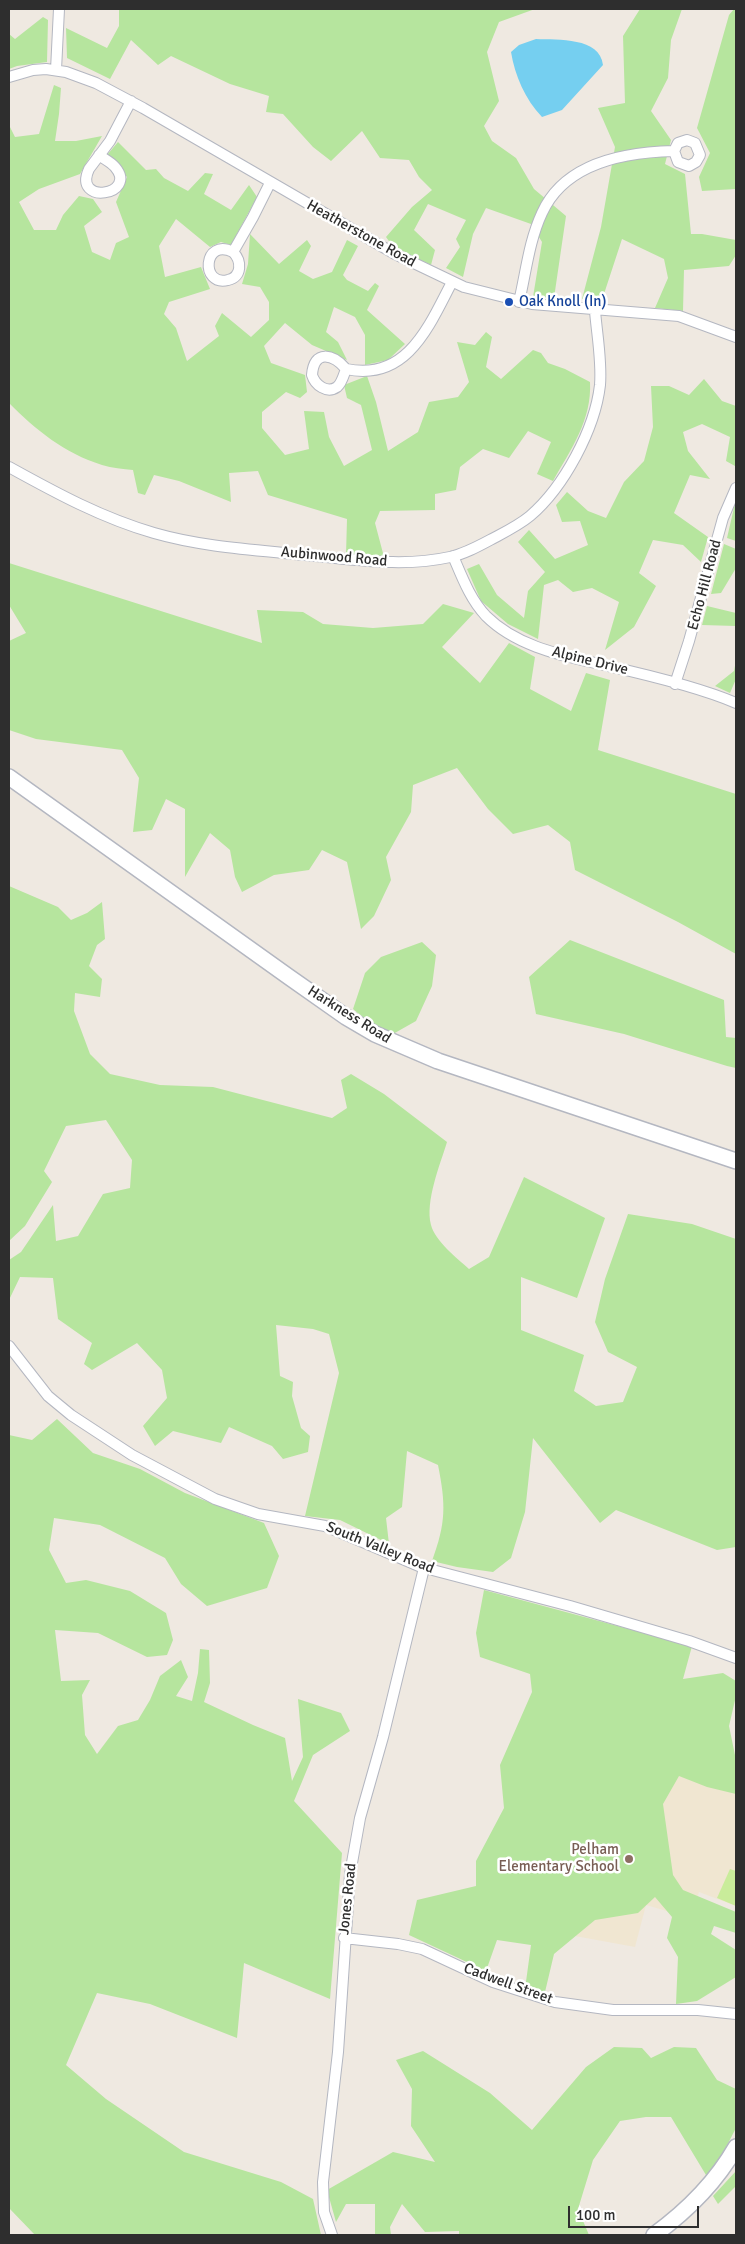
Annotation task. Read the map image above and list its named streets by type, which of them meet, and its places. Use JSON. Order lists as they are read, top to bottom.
{
  "streets": {
    "main road": ["Harkness Road"],
    "street": [
      "Heatherstone Road",
      "Aubinwood Road",
      "Echo Hill Road",
      "Alpine Drive",
      "South Valley Road",
      "Jones Road",
      "Cadwell Street"
    ]
  },
  "crossings": [
    ["Heatherstone Road", "Aubinwood Road"],
    ["Aubinwood Road", "Alpine Drive"],
    ["Echo Hill Road", "Alpine Drive"],
    ["South Valley Road", "Jones Road"],
    ["Jones Road", "Cadwell Street"]
  ],
  "places": ["Oak Knoll (In)", "Pelham Elementary School"],
  "scale_bar": "100 m"
}
